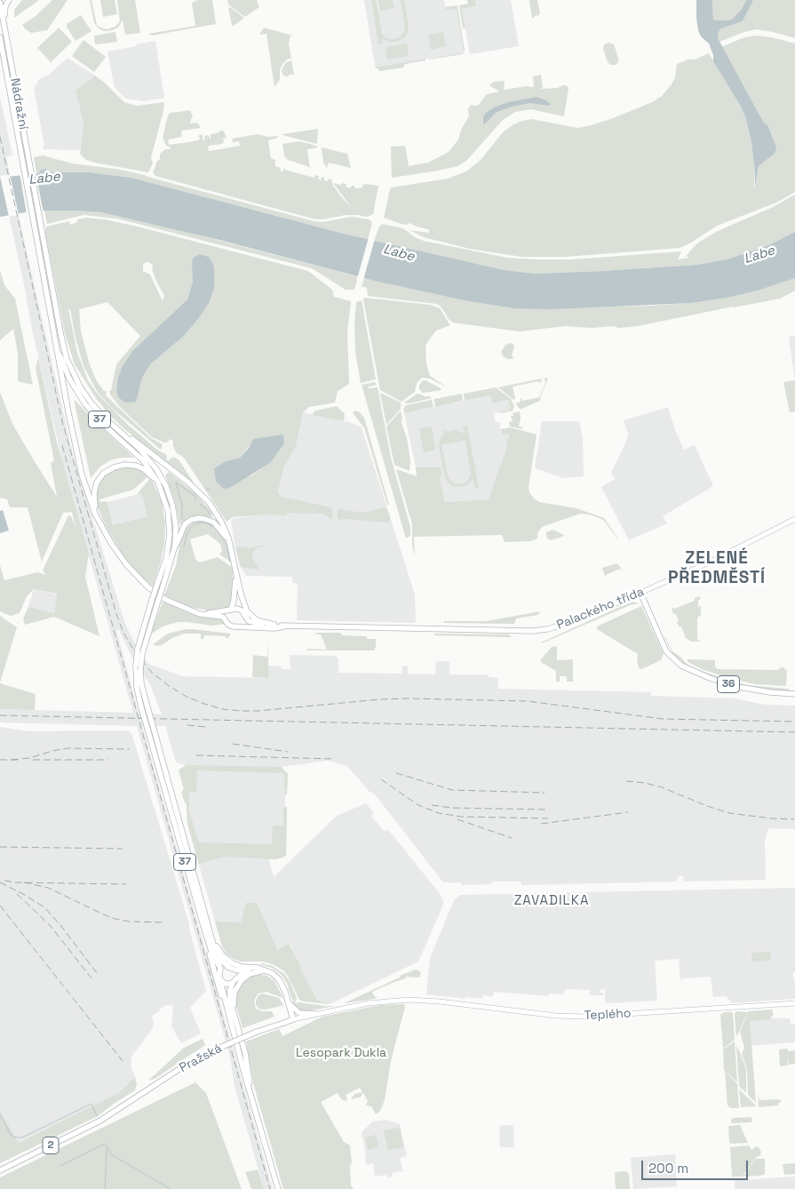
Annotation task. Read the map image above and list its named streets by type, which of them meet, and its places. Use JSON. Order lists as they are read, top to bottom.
{
  "streets": {
    "main road": [
      "Nádražní",
      "37",
      "Palackého třída",
      "36",
      "Teplého",
      "Pražská",
      "2"
    ]
  },
  "crossings": [
    ["Nádražní", "37"],
    ["Palackého třída", "36"],
    ["Teplého", "Pražská"]
  ],
  "districts": ["ZELENÉ PŘEDMĚSTÍ", "ZAVADILKA"],
  "water": ["Labe"],
  "parks": ["Lesopark Dukla"],
  "scale_bar": "200 m"
}
